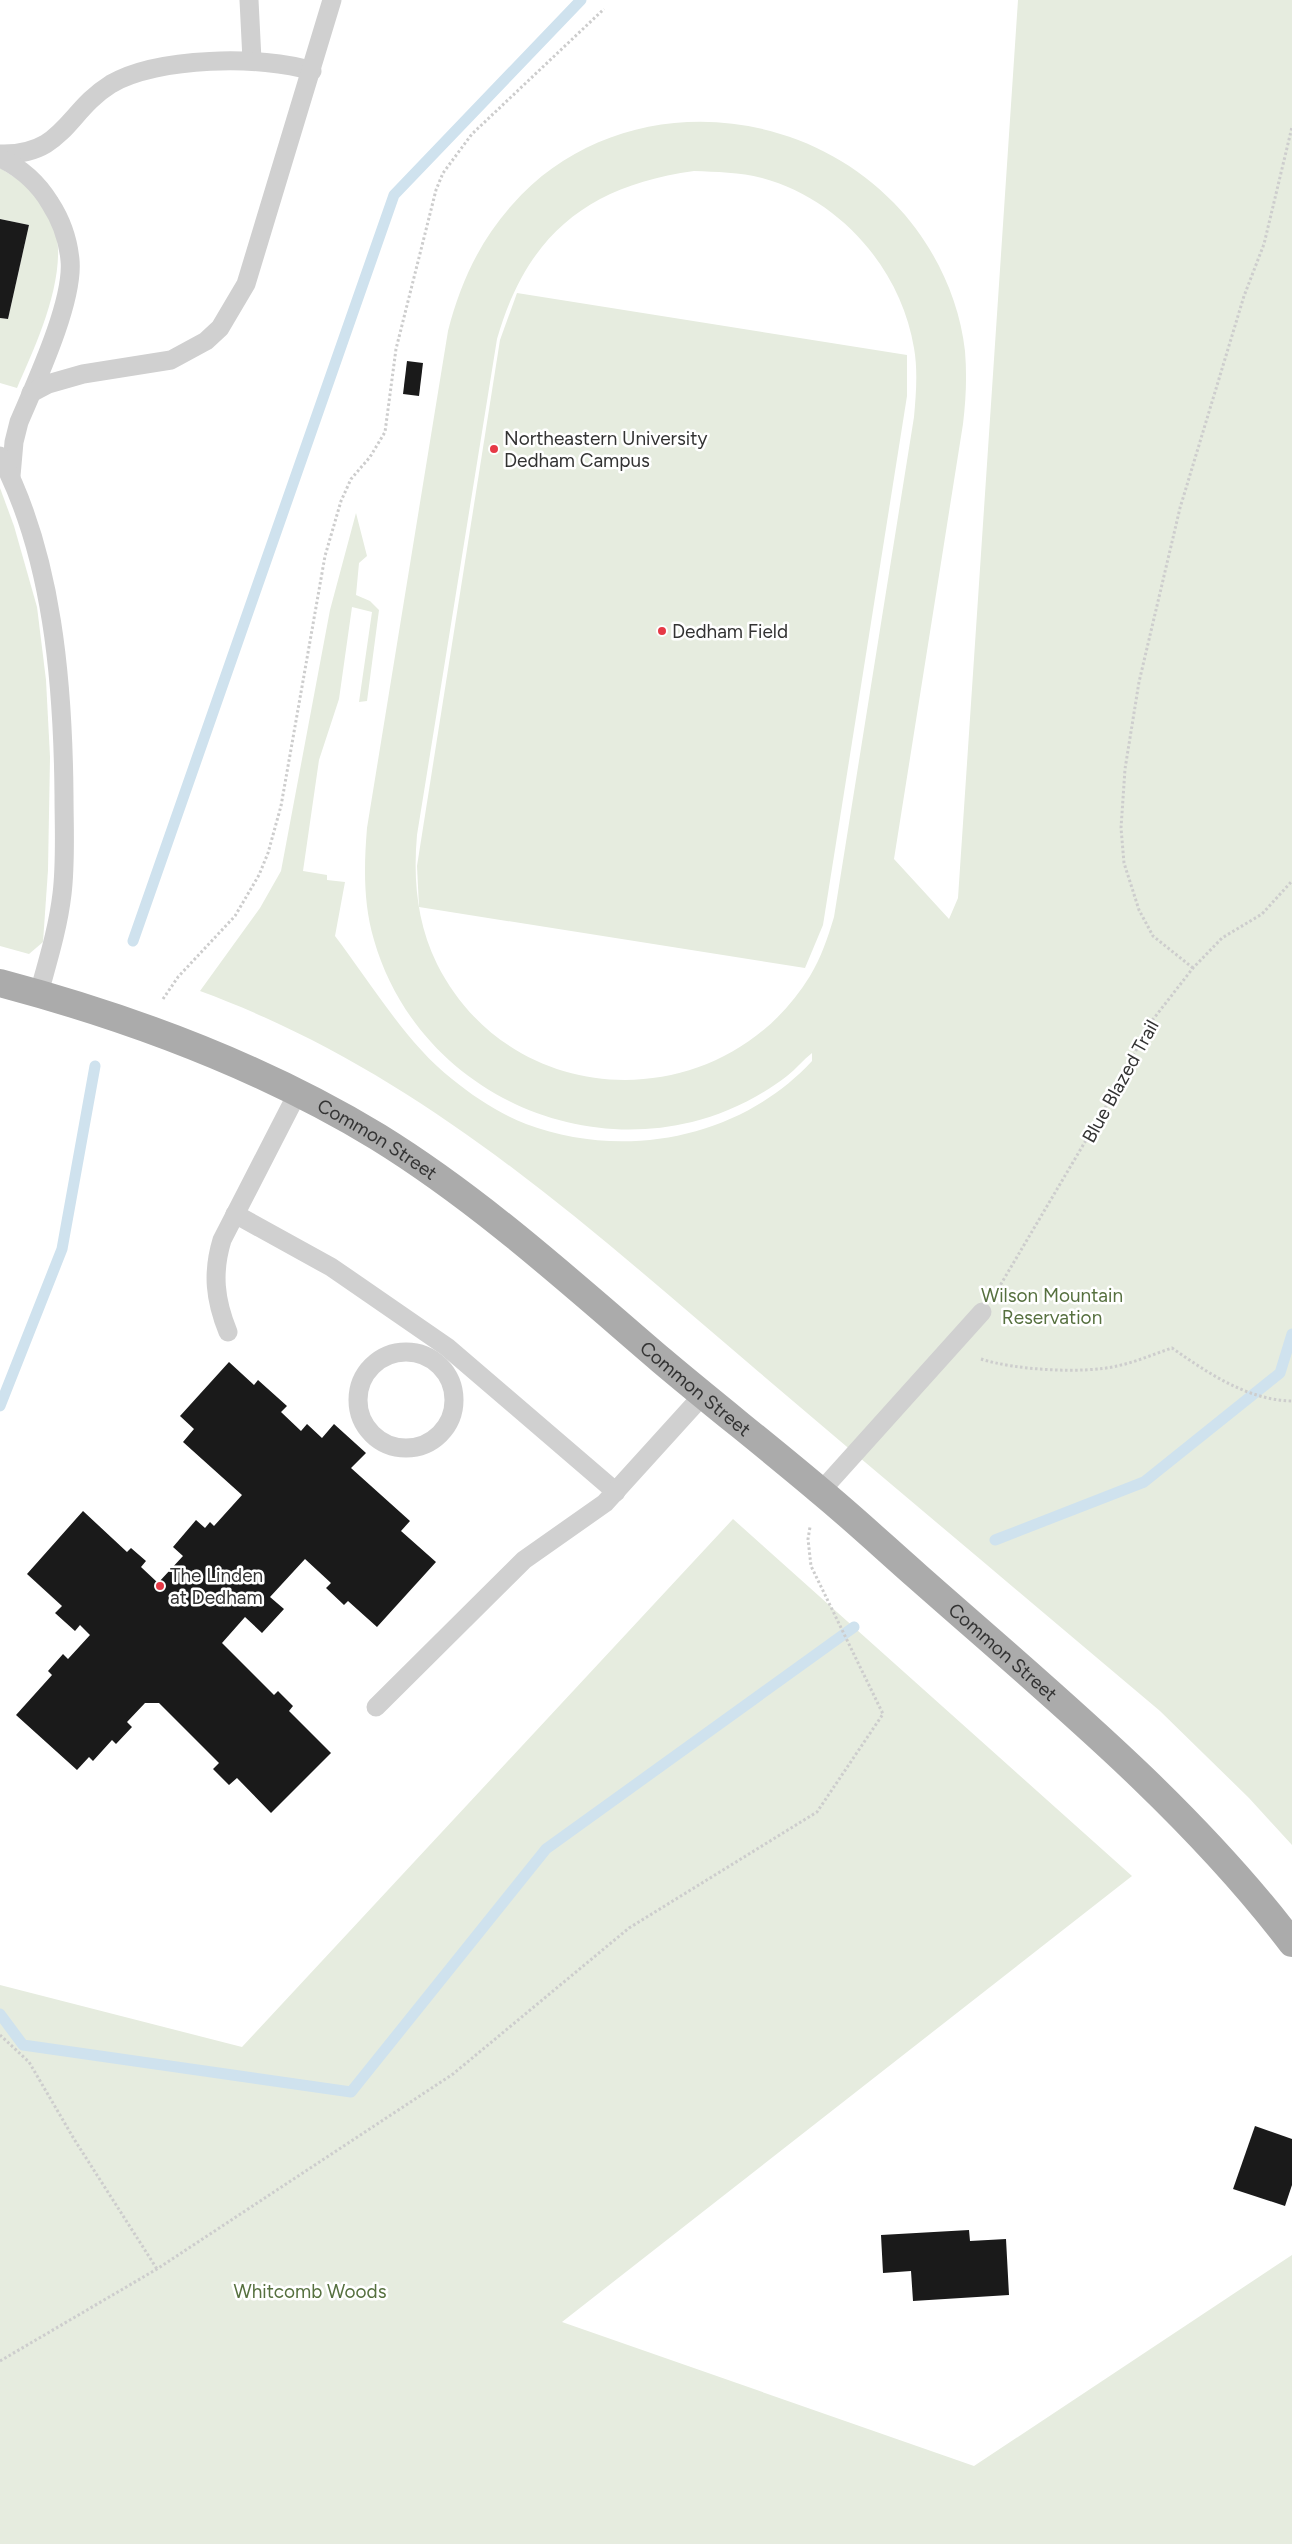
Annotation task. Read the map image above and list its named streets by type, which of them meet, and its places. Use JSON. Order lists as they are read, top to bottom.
{
  "streets": {
    "main road": ["Common Street"],
    "path": ["Blue Blazed Trail"]
  },
  "parks": ["Wilson Mountain Reservation", "Whitcomb Woods"],
  "places": ["Northeastern University Dedham Campus", "Dedham Field", "The Linden at Dedham"]
}
